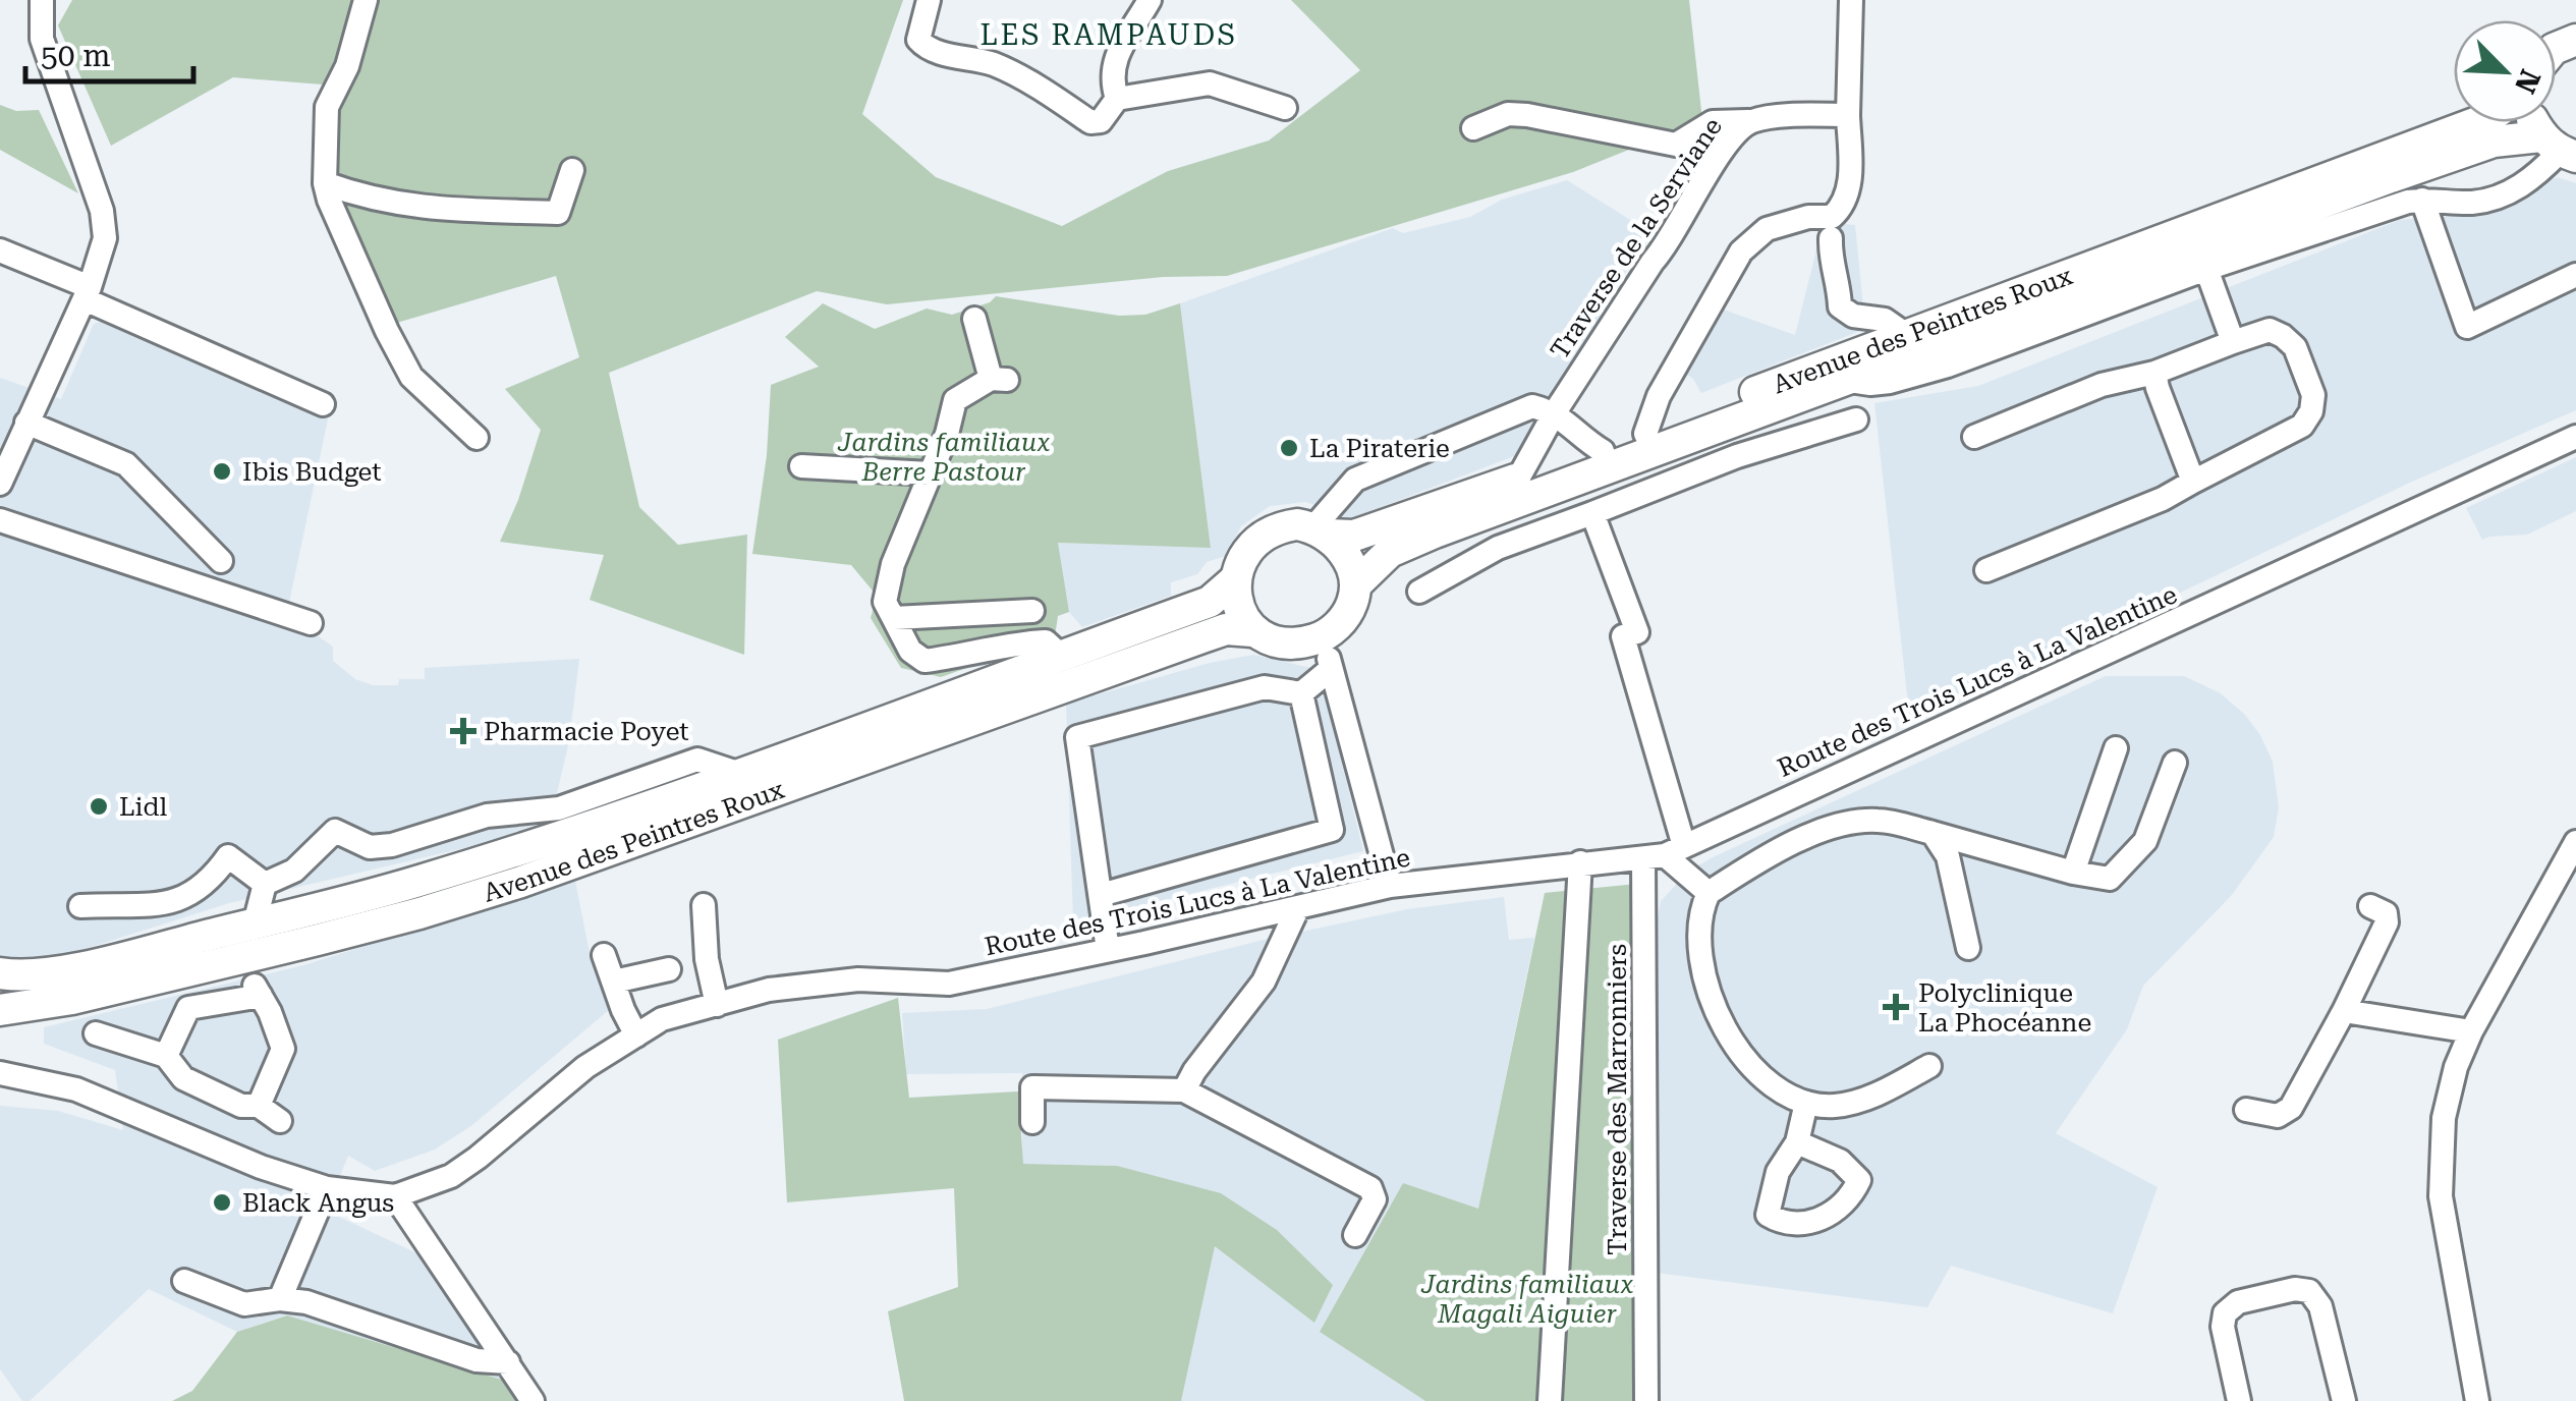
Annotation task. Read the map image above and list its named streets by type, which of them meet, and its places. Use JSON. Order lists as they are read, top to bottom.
{
  "streets": {
    "main road": ["Avenue des Peintres Roux"],
    "street": ["Traverse de la Serviane", "Route des Trois Lucs à La Valentine", "Traverse des Marronniers"]
  },
  "crossings": [
    ["Traverse de la Serviane", "Avenue des Peintres Roux"],
    ["Route des Trois Lucs à La Valentine", "Traverse des Marronniers"]
  ],
  "districts": ["LES RAMPAUDS"],
  "parks": ["Jardins familiaux Berre Pastour", "Jardins familiaux Magali Aiguier"],
  "places": {
    "other": [
      "La Piraterie",
      "Ibis Budget",
      "Lidl",
      "Black Angus"
    ],
    "health": ["Pharmacie Poyet", "Polyclinique La Phocéanne"]
  },
  "scale_bar": "50 m",
  "north": "bottom right"
}
